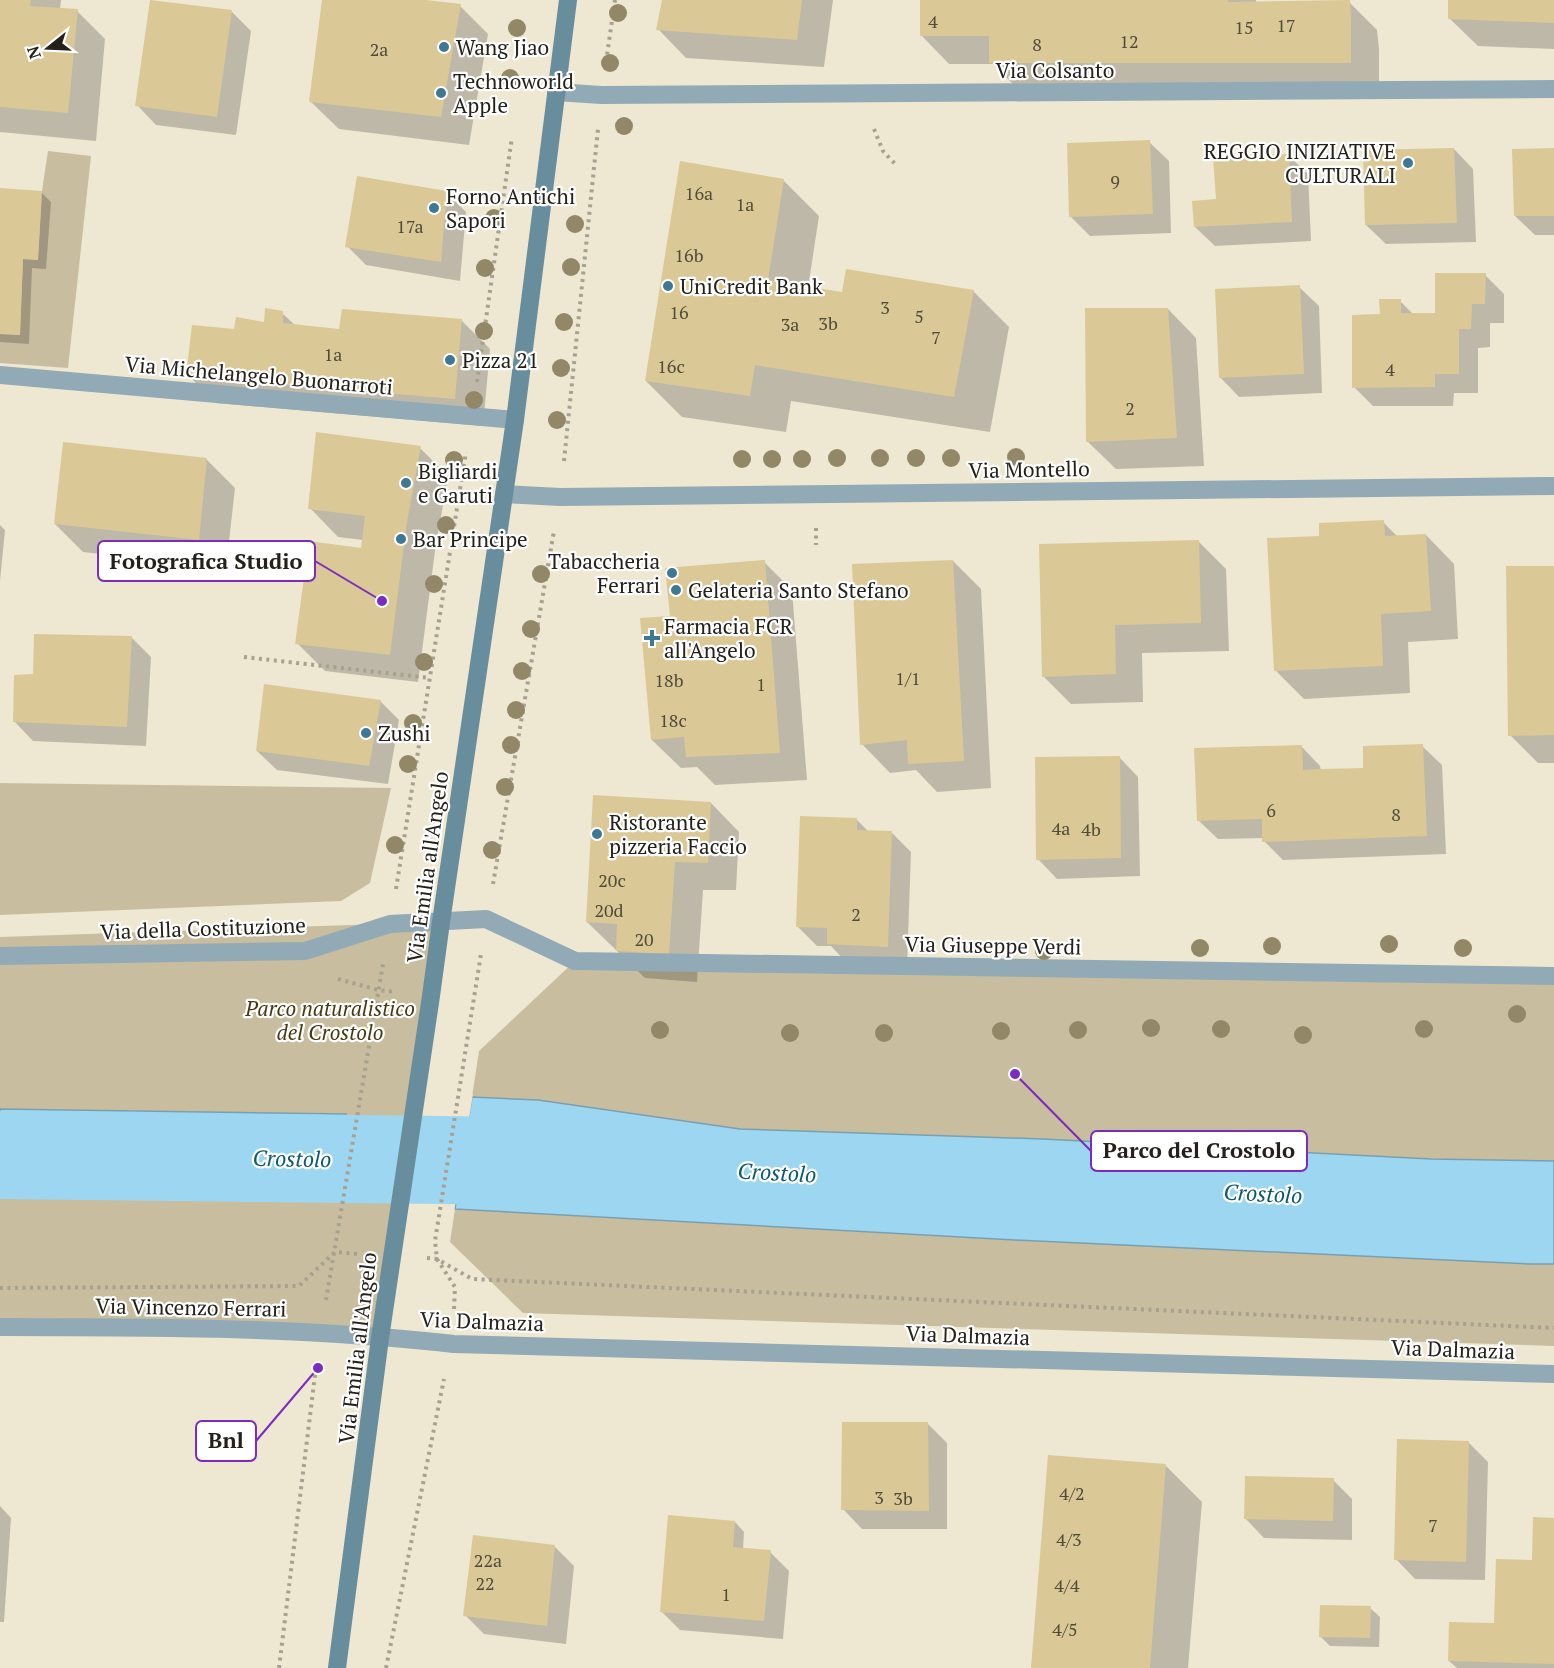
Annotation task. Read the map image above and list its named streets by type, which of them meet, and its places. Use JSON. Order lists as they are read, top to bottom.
{
  "streets": {
    "main road": ["Via Emilia all'Angelo"],
    "street": [
      "Via Colsanto",
      "Via Michelangelo Buonarroti",
      "Via Montello",
      "Via della Costituzione",
      "Via Giuseppe Verdi",
      "Via Vincenzo Ferrari",
      "Via Dalmazia"
    ]
  },
  "crossings": [
    ["Via Colsanto", "Via Emilia all'Angelo"],
    ["Via Michelangelo Buonarroti", "Via Emilia all'Angelo"],
    ["Via Montello", "Via Emilia all'Angelo"],
    ["Via Emilia all'Angelo", "Via della Costituzione"],
    ["Via Emilia all'Angelo", "Via Giuseppe Verdi"],
    ["Via Emilia all'Angelo", "Via Vincenzo Ferrari"],
    ["Via Emilia all'Angelo", "Via Dalmazia"],
    ["Via della Costituzione", "Via Giuseppe Verdi"],
    ["Via Vincenzo Ferrari", "Via Dalmazia"]
  ],
  "water": ["Crostolo"],
  "parks": ["Parco naturalistico del Crostolo"],
  "places": {
    "other": [
      "Wang Jiao",
      "Technoworld Apple",
      "REGGIO INIZIATIVE CULTURALI",
      "Forno Antichi Sapori",
      "UniCredit Bank",
      "Pizza 21",
      "Bigliardi e Garuti",
      "Bar Principe",
      "Tabaccheria Ferrari",
      "Gelateria Santo Stefano",
      "Fotografica Studio",
      "Zushi",
      "Ristorante pizzeria Faccio",
      "Parco del Crostolo",
      "Bnl"
    ],
    "health": ["Farmacia FCR all'Angelo"]
  },
  "house_numbers": [
    "4",
    "17",
    "15",
    "12",
    "8",
    "2a",
    "9",
    "16a",
    "1a",
    "17a",
    "16b",
    "3",
    "16",
    "5",
    "3b",
    "3a",
    "7",
    "1a",
    "16c",
    "4",
    "2",
    "1/1",
    "18b",
    "1",
    "18c",
    "6",
    "8",
    "4a",
    "4b",
    "20c",
    "20d",
    "2",
    "20",
    "4/2",
    "3",
    "3b",
    "7",
    "4/3",
    "22a",
    "22",
    "4/4",
    "1",
    "4/5"
  ],
  "north": "left"
}
